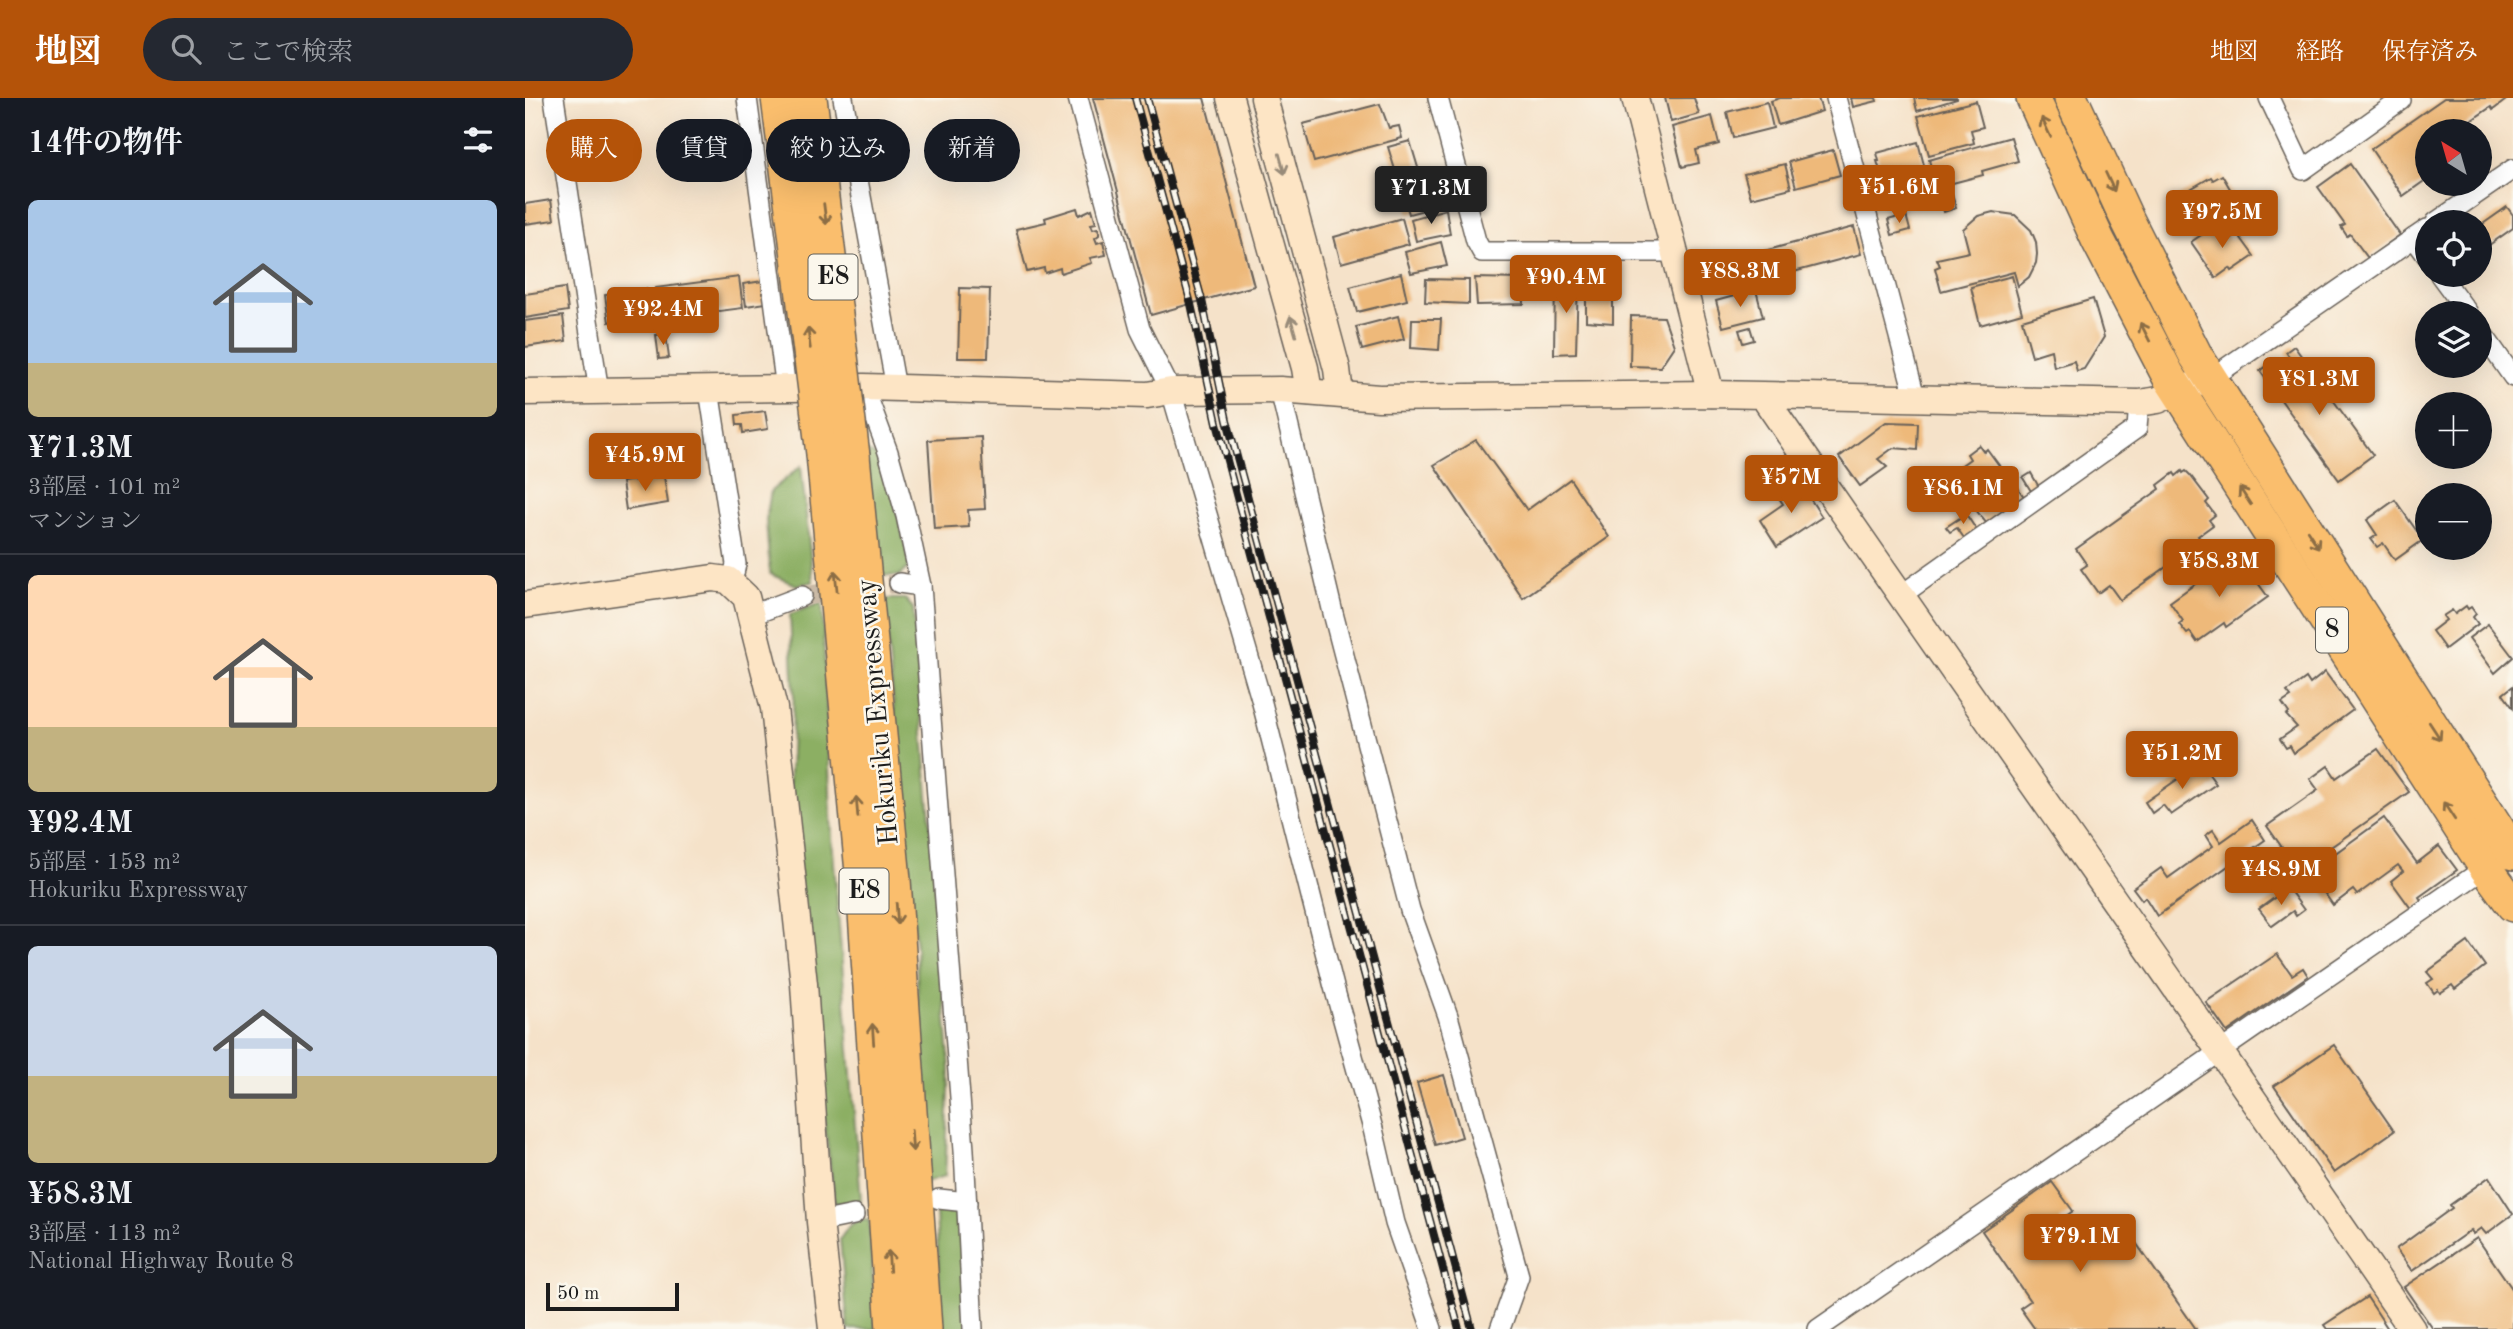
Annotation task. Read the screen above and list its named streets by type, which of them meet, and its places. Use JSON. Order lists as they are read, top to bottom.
{
  "streets": {
    "highway": ["E8", "8", "Hokuriku Expressway"]
  },
  "scale_bar": "50 m",
  "north": "top left",
  "page": {
    "header": "地図",
    "search": "ここで検索",
    "nav": ["地図", "経路", "保存済み"],
    "heading": "14件の物件",
    "map_buttons": ["+", "−"],
    "chip": [
      "購入",
      "賃貸",
      "絞り込み",
      "新着"
    ],
    "price": [
      "¥51.6M",
      "¥71.3M",
      "¥97.5M",
      "¥88.3M",
      "¥90.4M",
      "¥92.4M",
      "¥81.3M",
      "¥45.9M",
      "¥57M",
      "¥86.1M",
      "¥58.3M",
      "¥51.2M",
      "¥48.9M",
      "¥79.1M"
    ],
    "list": [
      {
        "name": "¥71.3M",
        "note": "3部屋 · 101 m² · マンション"
      },
      {
        "name": "¥92.4M",
        "note": "5部屋 · 153 m² · Hokuriku Expressway"
      },
      {
        "name": "¥58.3M",
        "note": "3部屋 · 113 m² · National Highway Route 8"
      }
    ],
    "scale": "50 m"
  }
}
